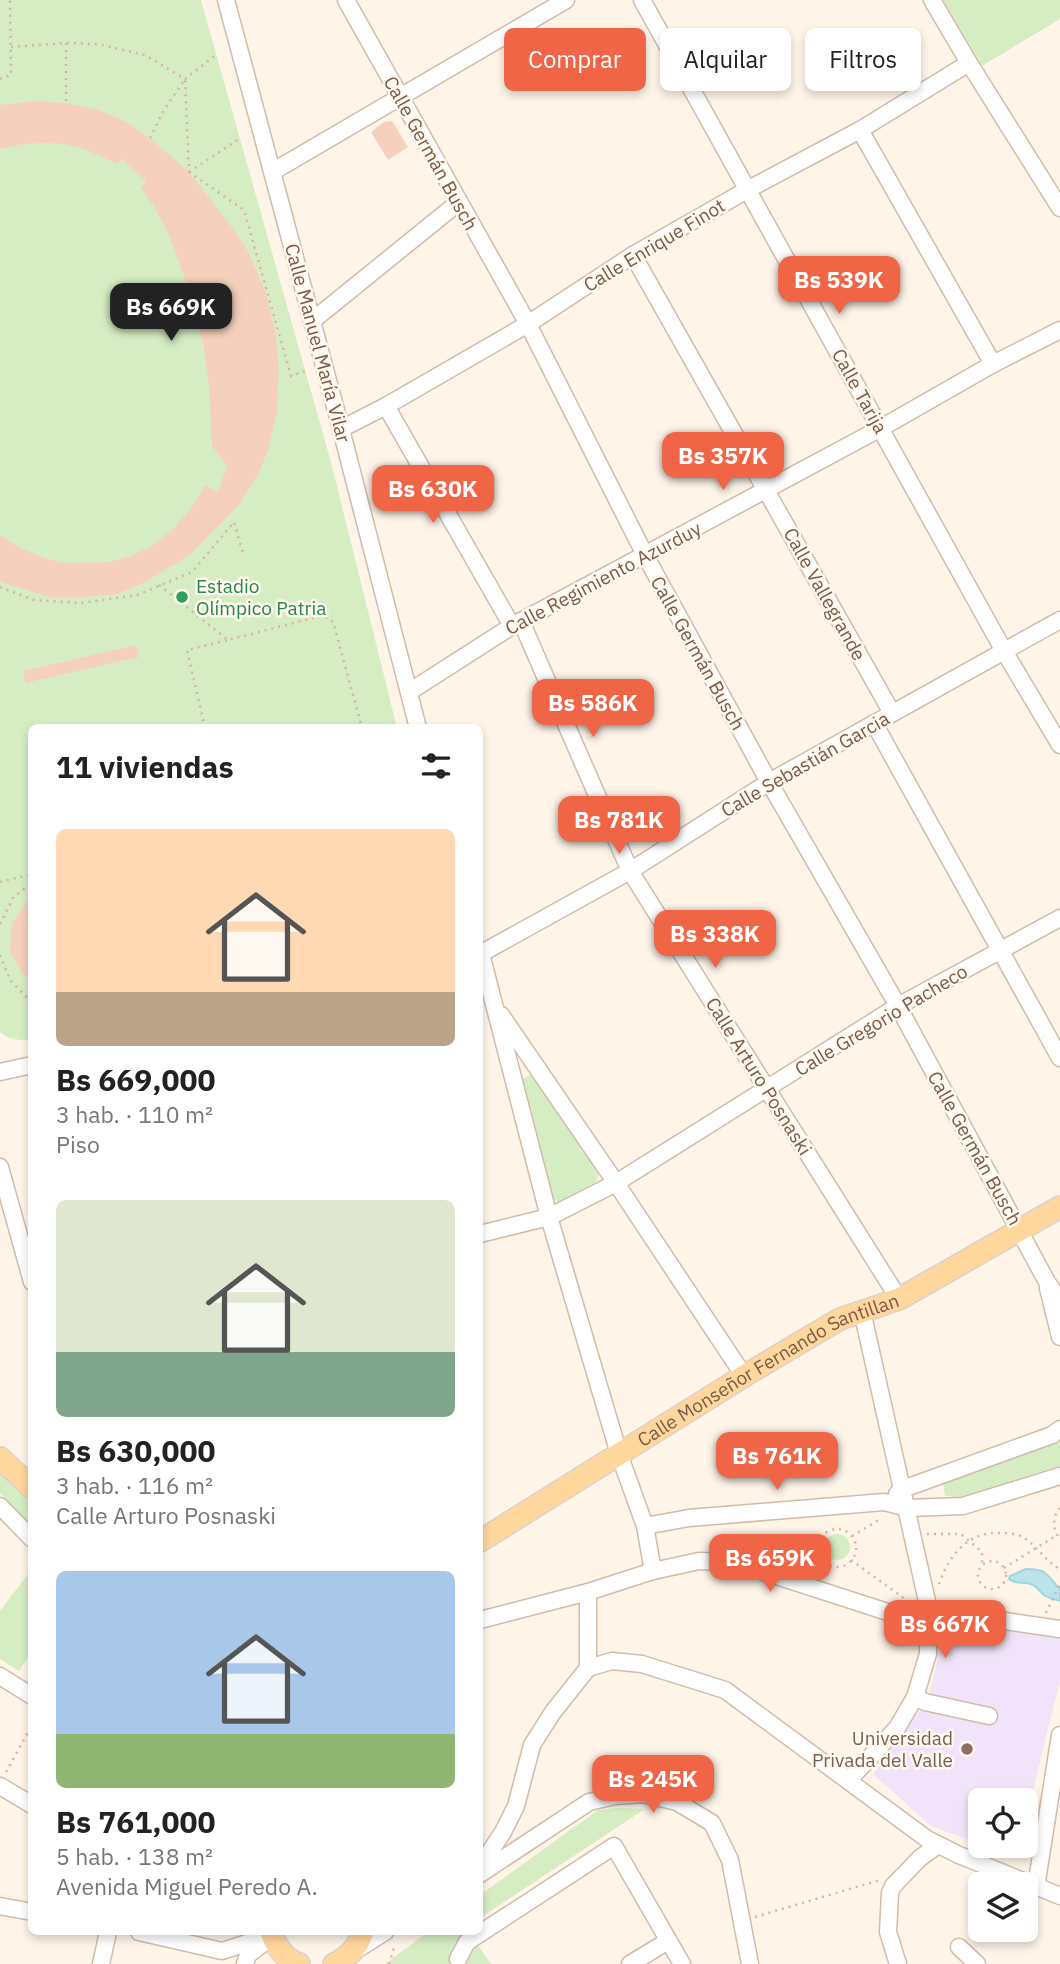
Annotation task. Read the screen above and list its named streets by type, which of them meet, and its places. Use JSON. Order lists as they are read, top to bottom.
{
  "streets": {
    "main road": ["Calle Monseñor Fernando Santillan"],
    "street": [
      "Calle Germán Busch",
      "Calle Enrique Finot",
      "Calle Manuel María Vilar",
      "Calle Tarija",
      "Calle Regimiento Azurduy",
      "Calle Vallegrande",
      "Calle Sebastián Garcia",
      "Calle Gregorio Pacheco",
      "Calle Arturo Posnaski"
    ]
  },
  "crossings": [
    ["Calle Germán Busch", "Calle Enrique Finot"],
    ["Calle Germán Busch", "Calle Regimiento Azurduy"],
    ["Calle Germán Busch", "Calle Sebastián Garcia"],
    ["Calle Germán Busch", "Calle Gregorio Pacheco"],
    ["Calle Germán Busch", "Calle Monseñor Fernando Santillan"],
    ["Calle Enrique Finot", "Calle Manuel María Vilar"],
    ["Calle Enrique Finot", "Calle Tarija"],
    ["Calle Enrique Finot", "Calle Vallegrande"],
    ["Calle Enrique Finot", "Calle Arturo Posnaski"],
    ["Calle Manuel María Vilar", "Calle Regimiento Azurduy"],
    ["Calle Tarija", "Calle Regimiento Azurduy"],
    ["Calle Tarija", "Calle Sebastián Garcia"],
    ["Calle Regimiento Azurduy", "Calle Vallegrande"],
    ["Calle Regimiento Azurduy", "Calle Arturo Posnaski"],
    ["Calle Vallegrande", "Calle Sebastián Garcia"],
    ["Calle Sebastián Garcia", "Calle Arturo Posnaski"],
    ["Calle Gregorio Pacheco", "Calle Arturo Posnaski"],
    ["Calle Arturo Posnaski", "Calle Monseñor Fernando Santillan"]
  ],
  "places": ["Estadio Olímpico Patria", "Universidad Privada del Valle"],
  "page": {
    "chip": ["Comprar", "Alquilar", "Filtros"],
    "price": [
      "Bs 539K",
      "Bs 669K",
      "Bs 357K",
      "Bs 630K",
      "Bs 586K",
      "Bs 781K",
      "Bs 338K",
      "Bs 761K",
      "Bs 659K",
      "Bs 667K",
      "Bs 245K"
    ],
    "heading": "11 viviendas",
    "list": [
      {
        "name": "Bs 669,000",
        "note": "3 hab. · 110 m² · Piso"
      },
      {
        "name": "Bs 630,000",
        "note": "3 hab. · 116 m² · Calle Arturo Posnaski"
      },
      {
        "name": "Bs 761,000",
        "note": "5 hab. · 138 m² · Avenida Miguel Peredo A."
      }
    ]
  }
}
